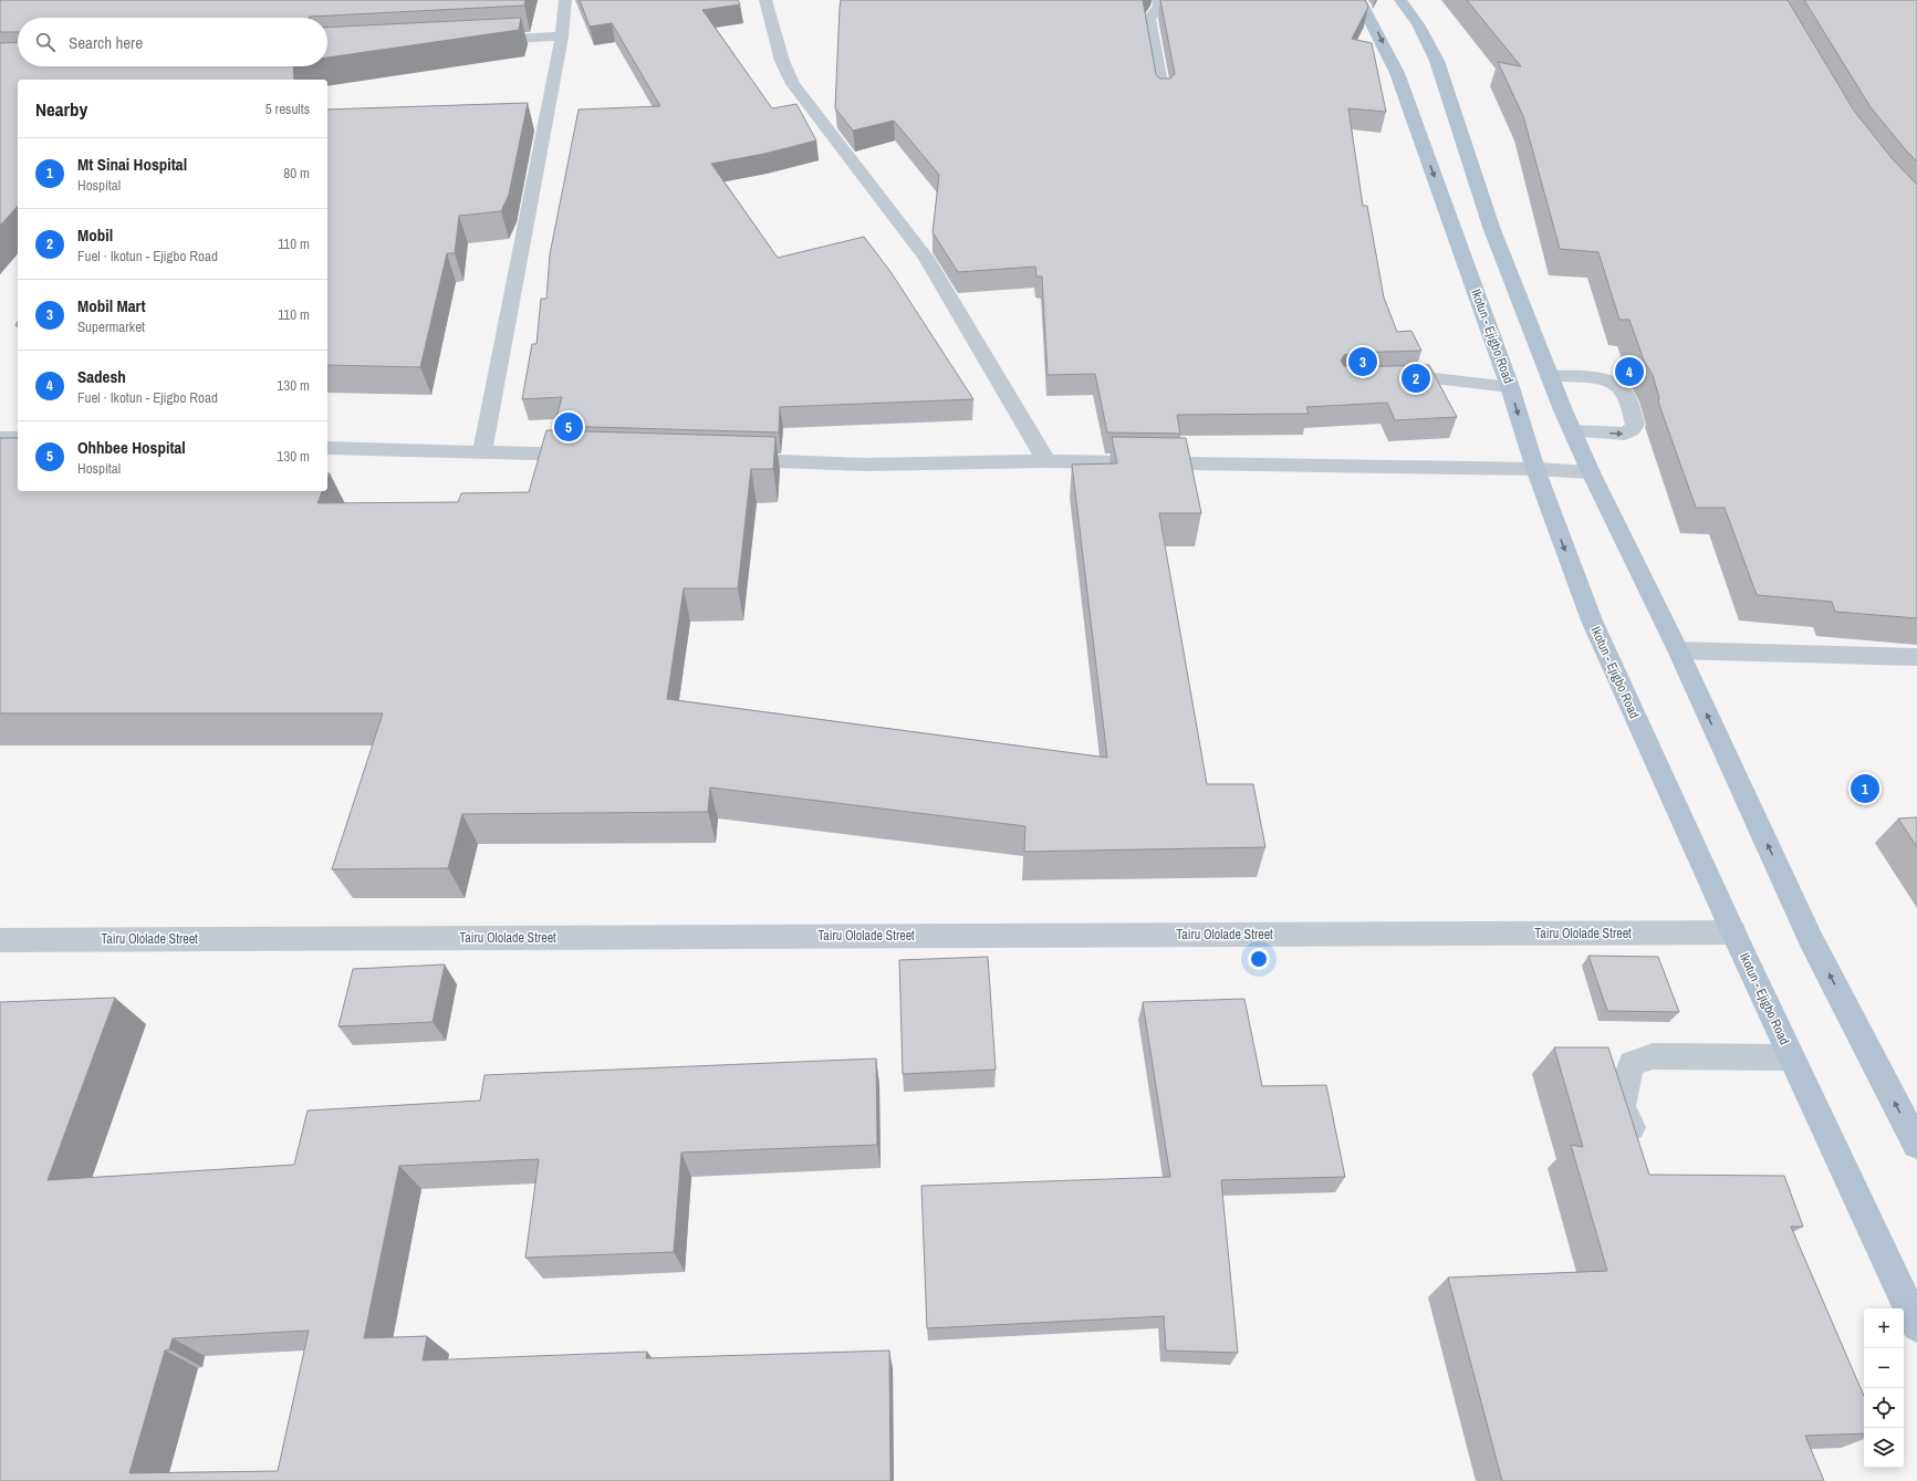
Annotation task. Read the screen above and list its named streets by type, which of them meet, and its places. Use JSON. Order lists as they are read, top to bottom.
{
  "streets": {
    "main road": ["Ikotun - Ejigbo Road"],
    "street": ["Tairu Ololade Street"]
  },
  "crossings": [
    ["Ikotun - Ejigbo Road", "Tairu Ololade Street"]
  ],
  "page": {
    "search": "Search here",
    "heading": ["Nearby", "5 results"],
    "list": [
      {
        "mark": "1",
        "name": "Mt Sinai Hospital",
        "note": "Hospital",
        "value": "80 m"
      },
      {
        "mark": "2",
        "name": "Mobil",
        "note": "Fuel · Ikotun - Ejigbo Road",
        "value": "110 m"
      },
      {
        "mark": "3",
        "name": "Mobil Mart",
        "note": "Supermarket",
        "value": "110 m"
      },
      {
        "mark": "4",
        "name": "Sadesh",
        "note": "Fuel · Ikotun - Ejigbo Road",
        "value": "130 m"
      },
      {
        "mark": "5",
        "name": "Ohhbee Hospital",
        "note": "Hospital",
        "value": "130 m"
      }
    ],
    "pins": [
      "3",
      "4",
      "2",
      "5",
      "1"
    ],
    "map_buttons": ["+", "−"]
  }
}
